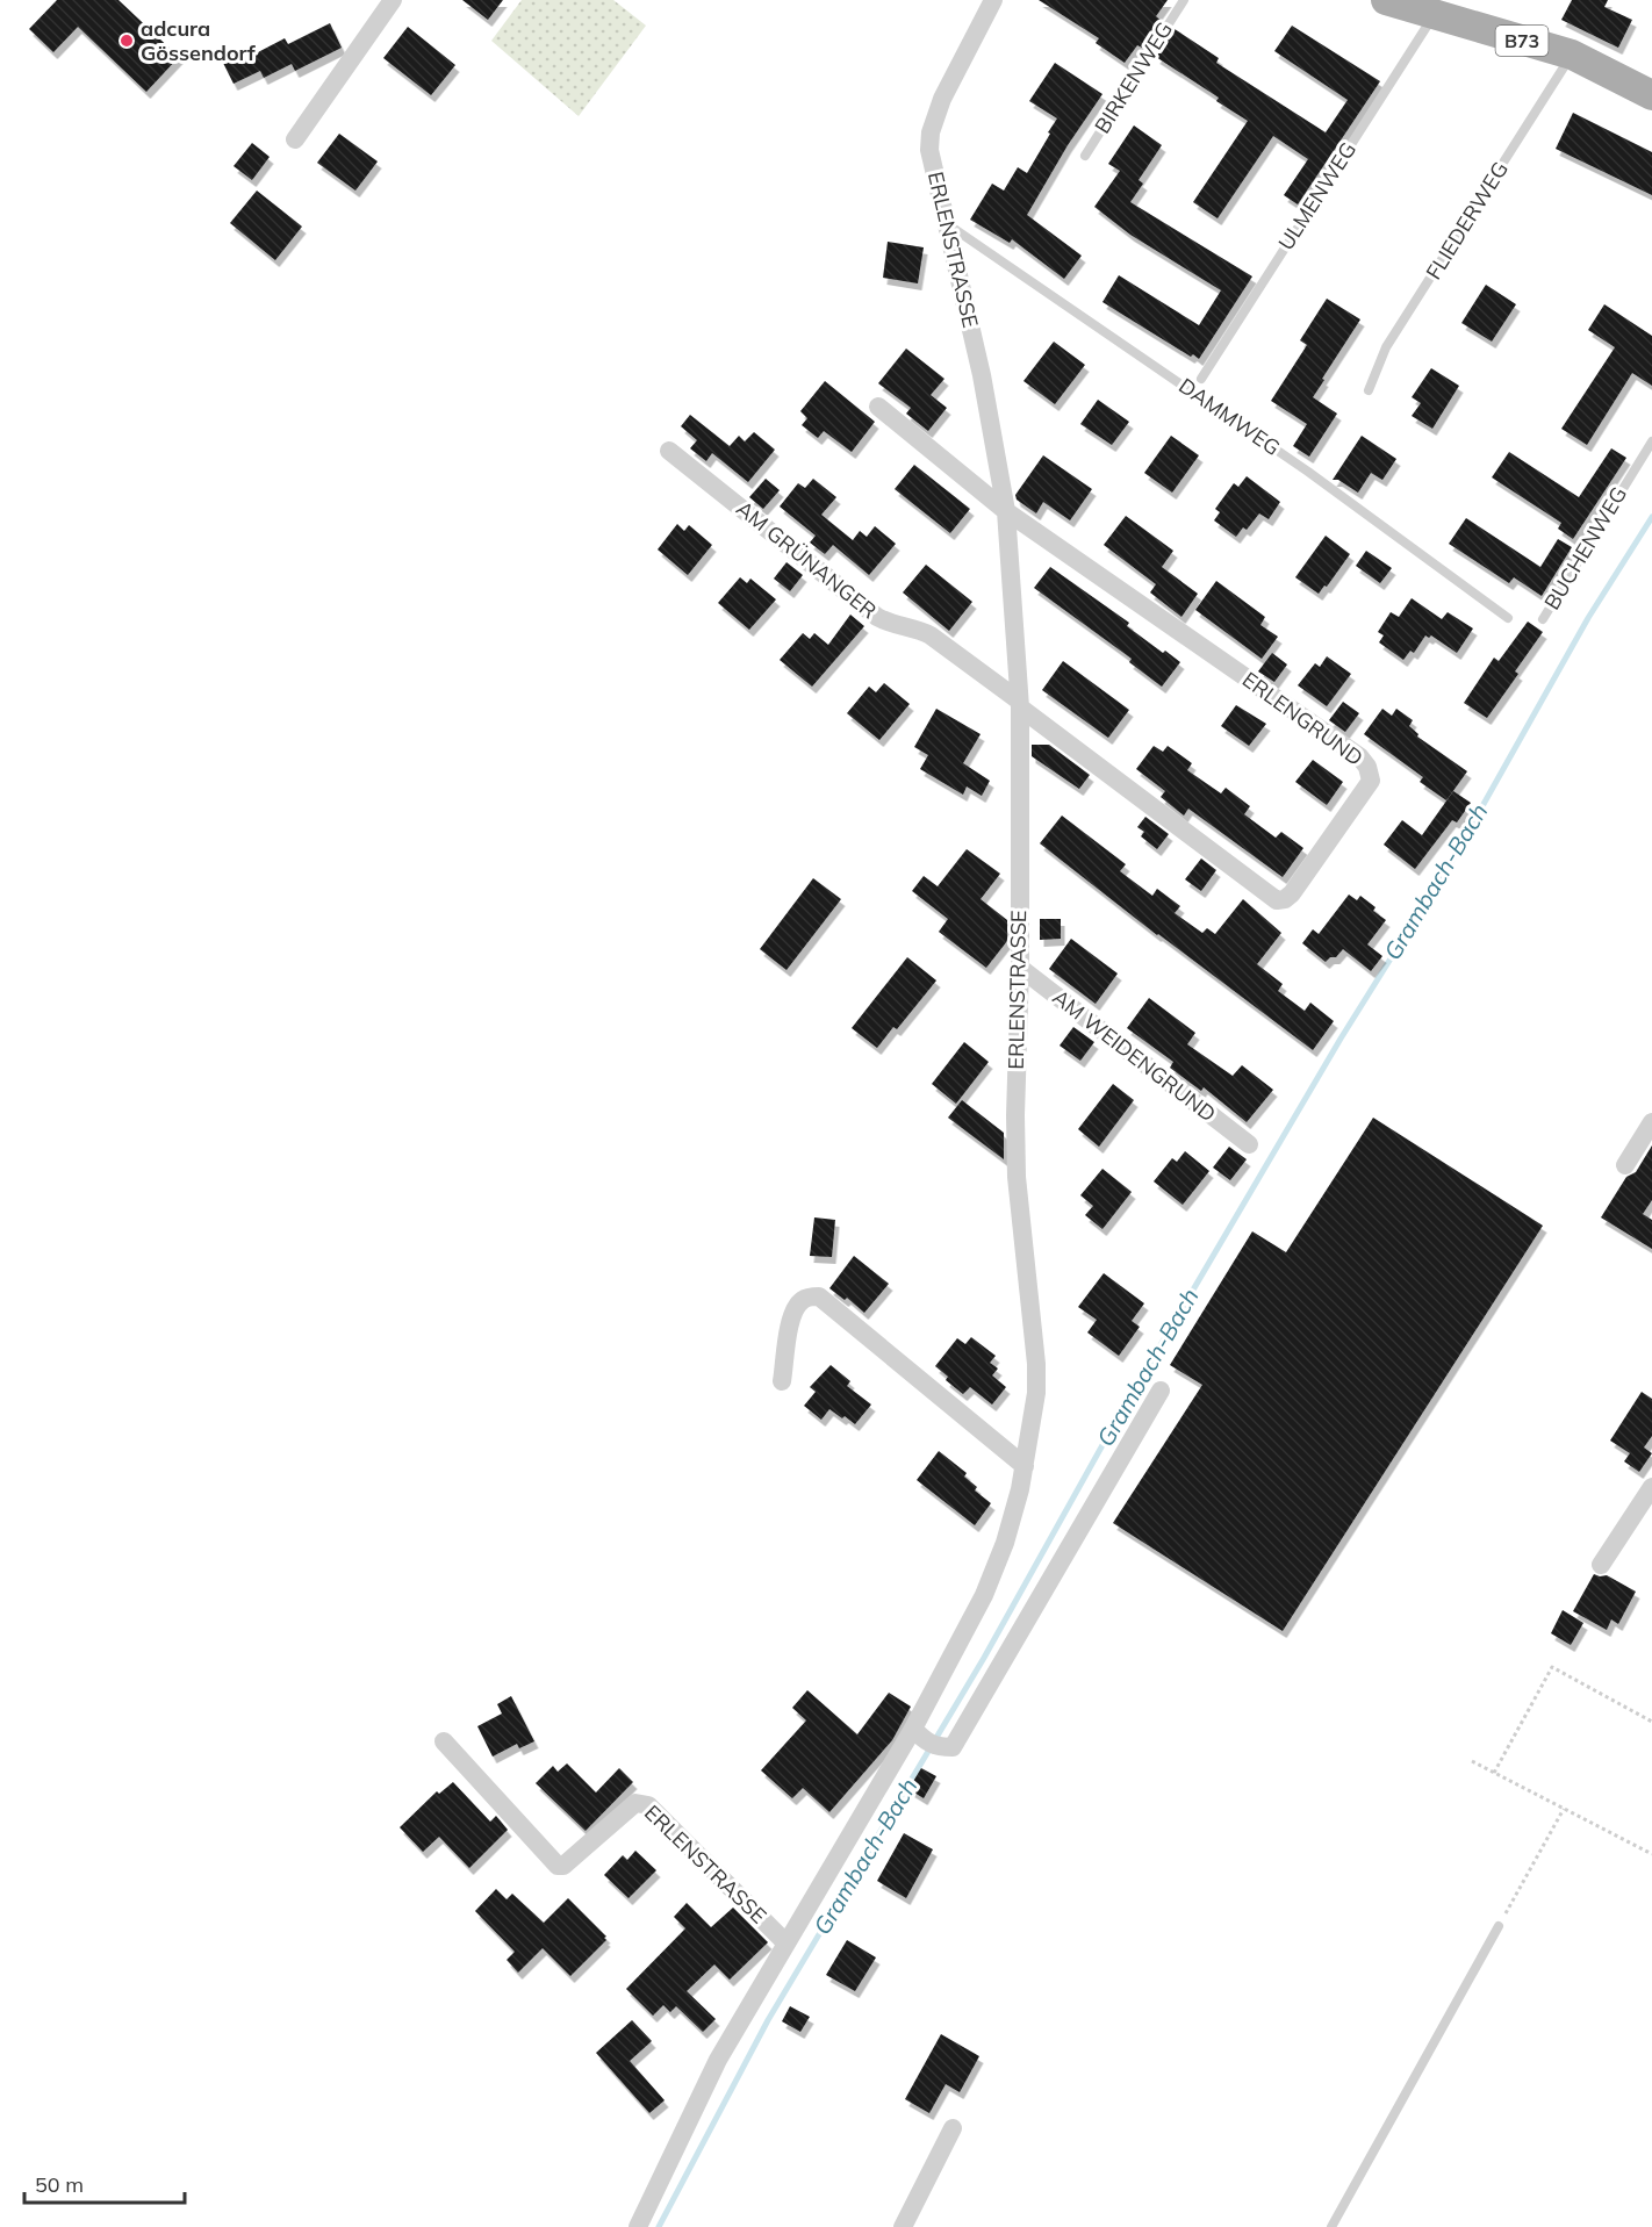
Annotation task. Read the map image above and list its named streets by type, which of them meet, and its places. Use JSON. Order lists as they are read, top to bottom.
{
  "streets": {
    "main road": ["B73"],
    "street": [
      "ERLENSTRASSE",
      "AM GRÜNANGER",
      "ERLENGRUND",
      "AM WEIDENGRUND"
    ],
    "lane": [
      "BIRKENWEG",
      "ULMENWEG",
      "FLIEDERWEG",
      "DAMMWEG",
      "BUCHENWEG"
    ]
  },
  "crossings": [
    ["B73", "ULMENWEG"],
    ["B73", "FLIEDERWEG"],
    ["ERLENSTRASSE", "DAMMWEG"],
    ["ERLENSTRASSE", "AM GRÜNANGER"],
    ["ERLENSTRASSE", "ERLENGRUND"],
    ["ERLENSTRASSE", "AM WEIDENGRUND"],
    ["AM GRÜNANGER", "ERLENGRUND"]
  ],
  "water": ["Grambach-Bach"],
  "places": ["adcura Gössendorf"],
  "scale_bar": "50 m"
}
